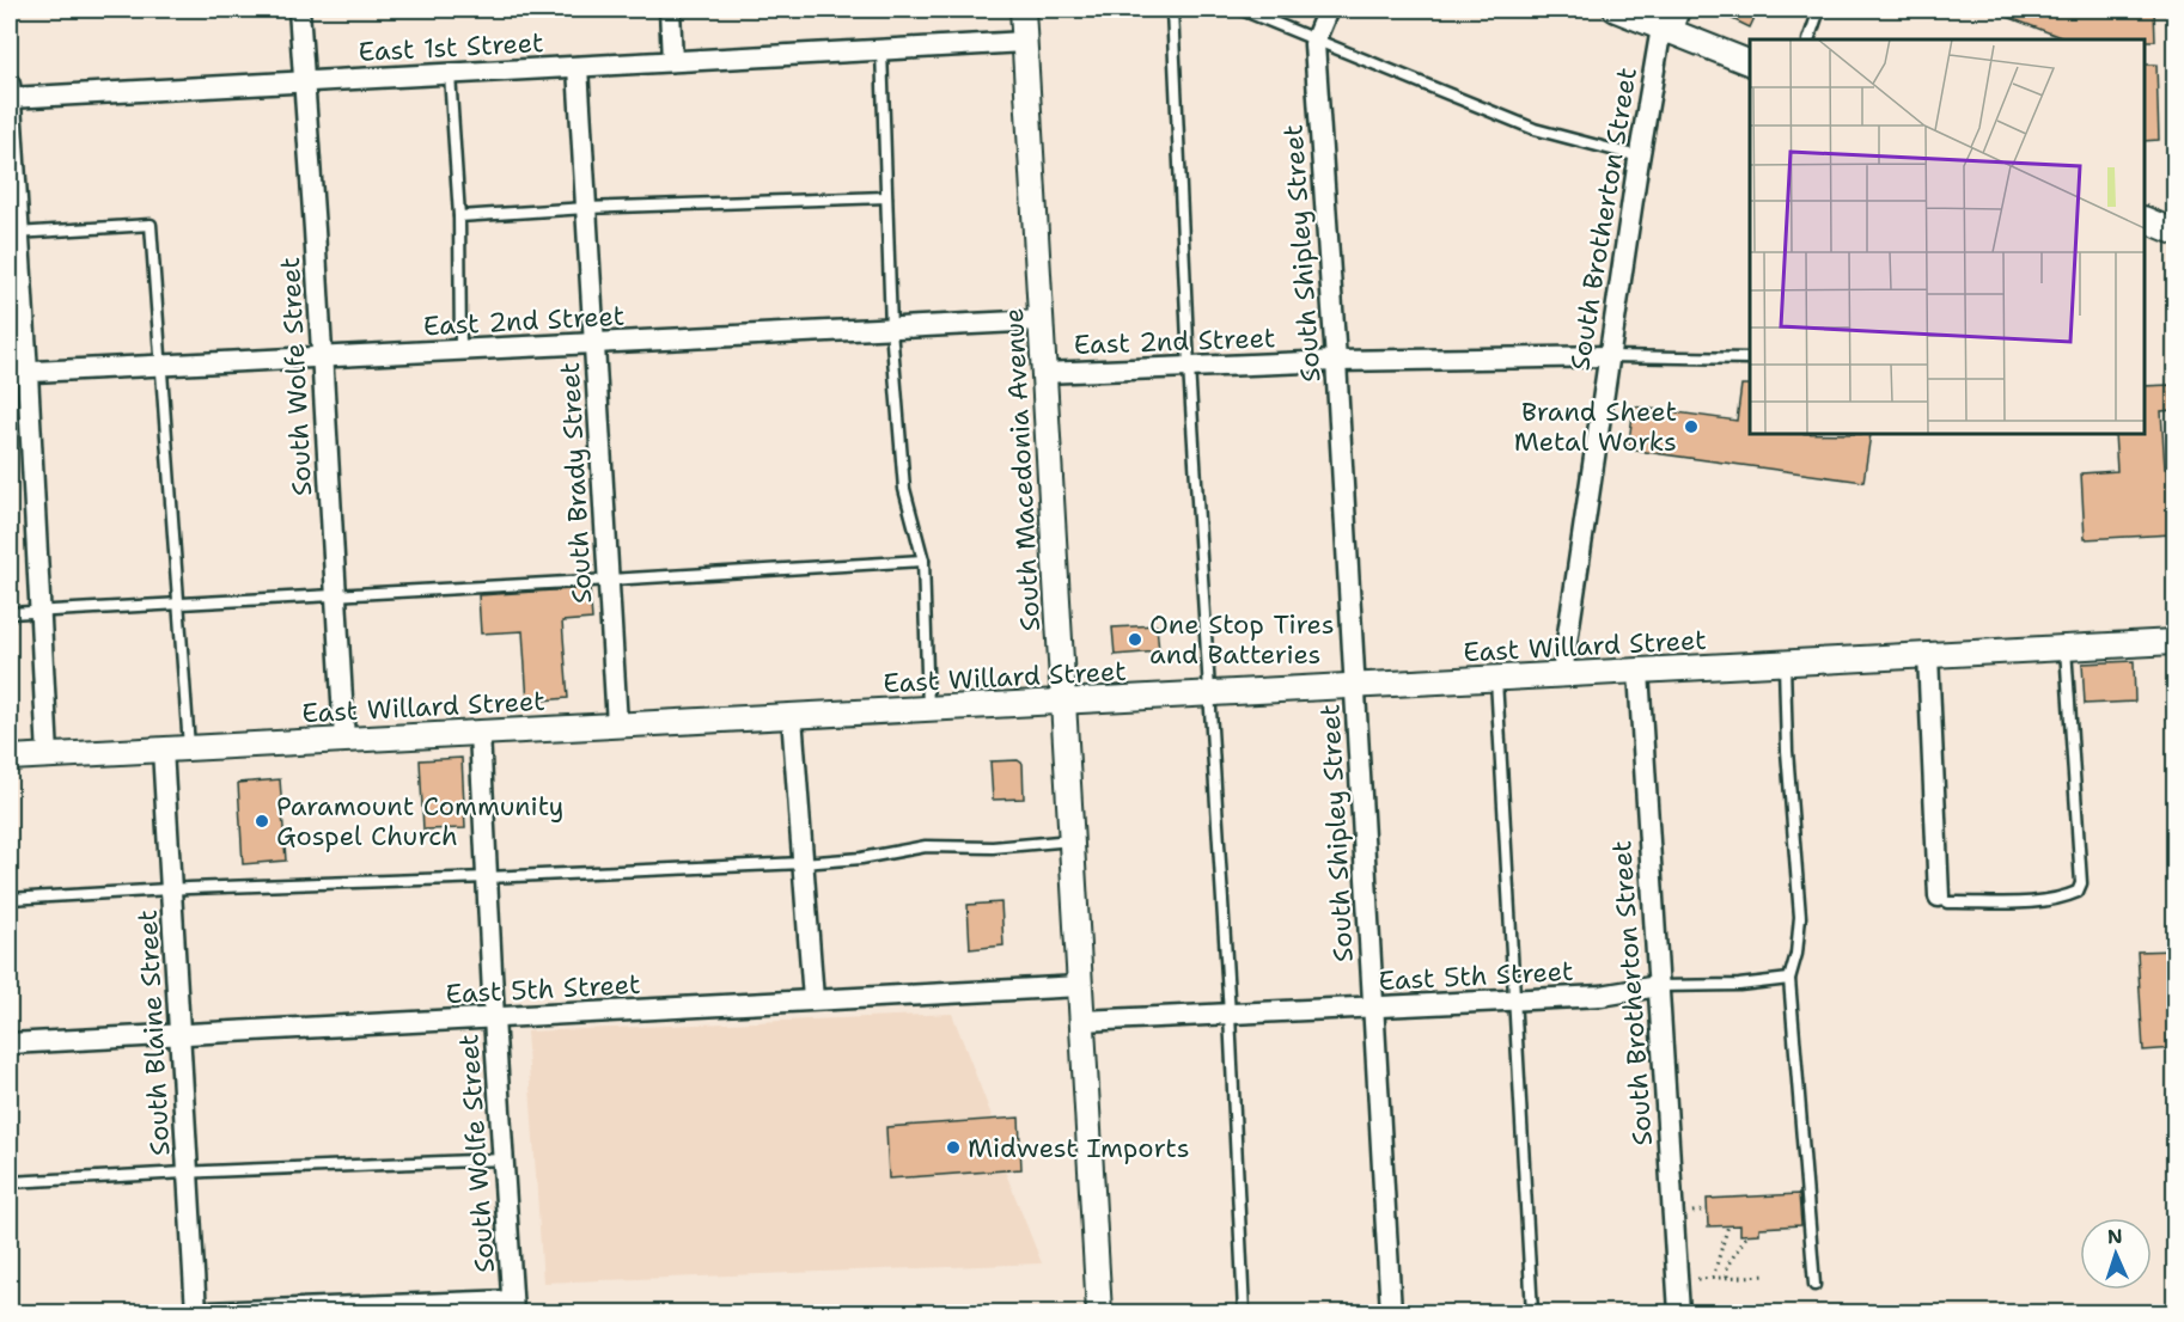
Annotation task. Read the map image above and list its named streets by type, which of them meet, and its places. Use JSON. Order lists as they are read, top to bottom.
{
  "streets": {
    "street": [
      "East 1st Street",
      "South Brotherton Street",
      "South Shipley Street",
      "East 2nd Street",
      "South Wolfe Street",
      "South Macedonia Avenue",
      "South Brady Street",
      "East Willard Street",
      "East 5th Street",
      "South Blaine Street"
    ]
  },
  "crossings": [
    ["East 1st Street", "South Wolfe Street"],
    ["East 1st Street", "South Macedonia Avenue"],
    ["East 1st Street", "South Brady Street"],
    ["South Brotherton Street", "East 2nd Street"],
    ["South Brotherton Street", "East Willard Street"],
    ["South Brotherton Street", "East 5th Street"],
    ["South Shipley Street", "East 2nd Street"],
    ["South Shipley Street", "East Willard Street"],
    ["South Shipley Street", "East 5th Street"],
    ["East 2nd Street", "South Wolfe Street"],
    ["East 2nd Street", "South Macedonia Avenue"],
    ["East 2nd Street", "South Brady Street"],
    ["South Wolfe Street", "East Willard Street"],
    ["South Wolfe Street", "East 5th Street"],
    ["South Macedonia Avenue", "East Willard Street"],
    ["South Macedonia Avenue", "East 5th Street"],
    ["South Brady Street", "East Willard Street"],
    ["East Willard Street", "South Blaine Street"],
    ["East 5th Street", "South Blaine Street"]
  ],
  "places": [
    "Brand Sheet Metal Works",
    "One Stop Tires and Batteries",
    "Paramount Community Gospel Church",
    "Midwest Imports"
  ],
  "north": "top"
}
